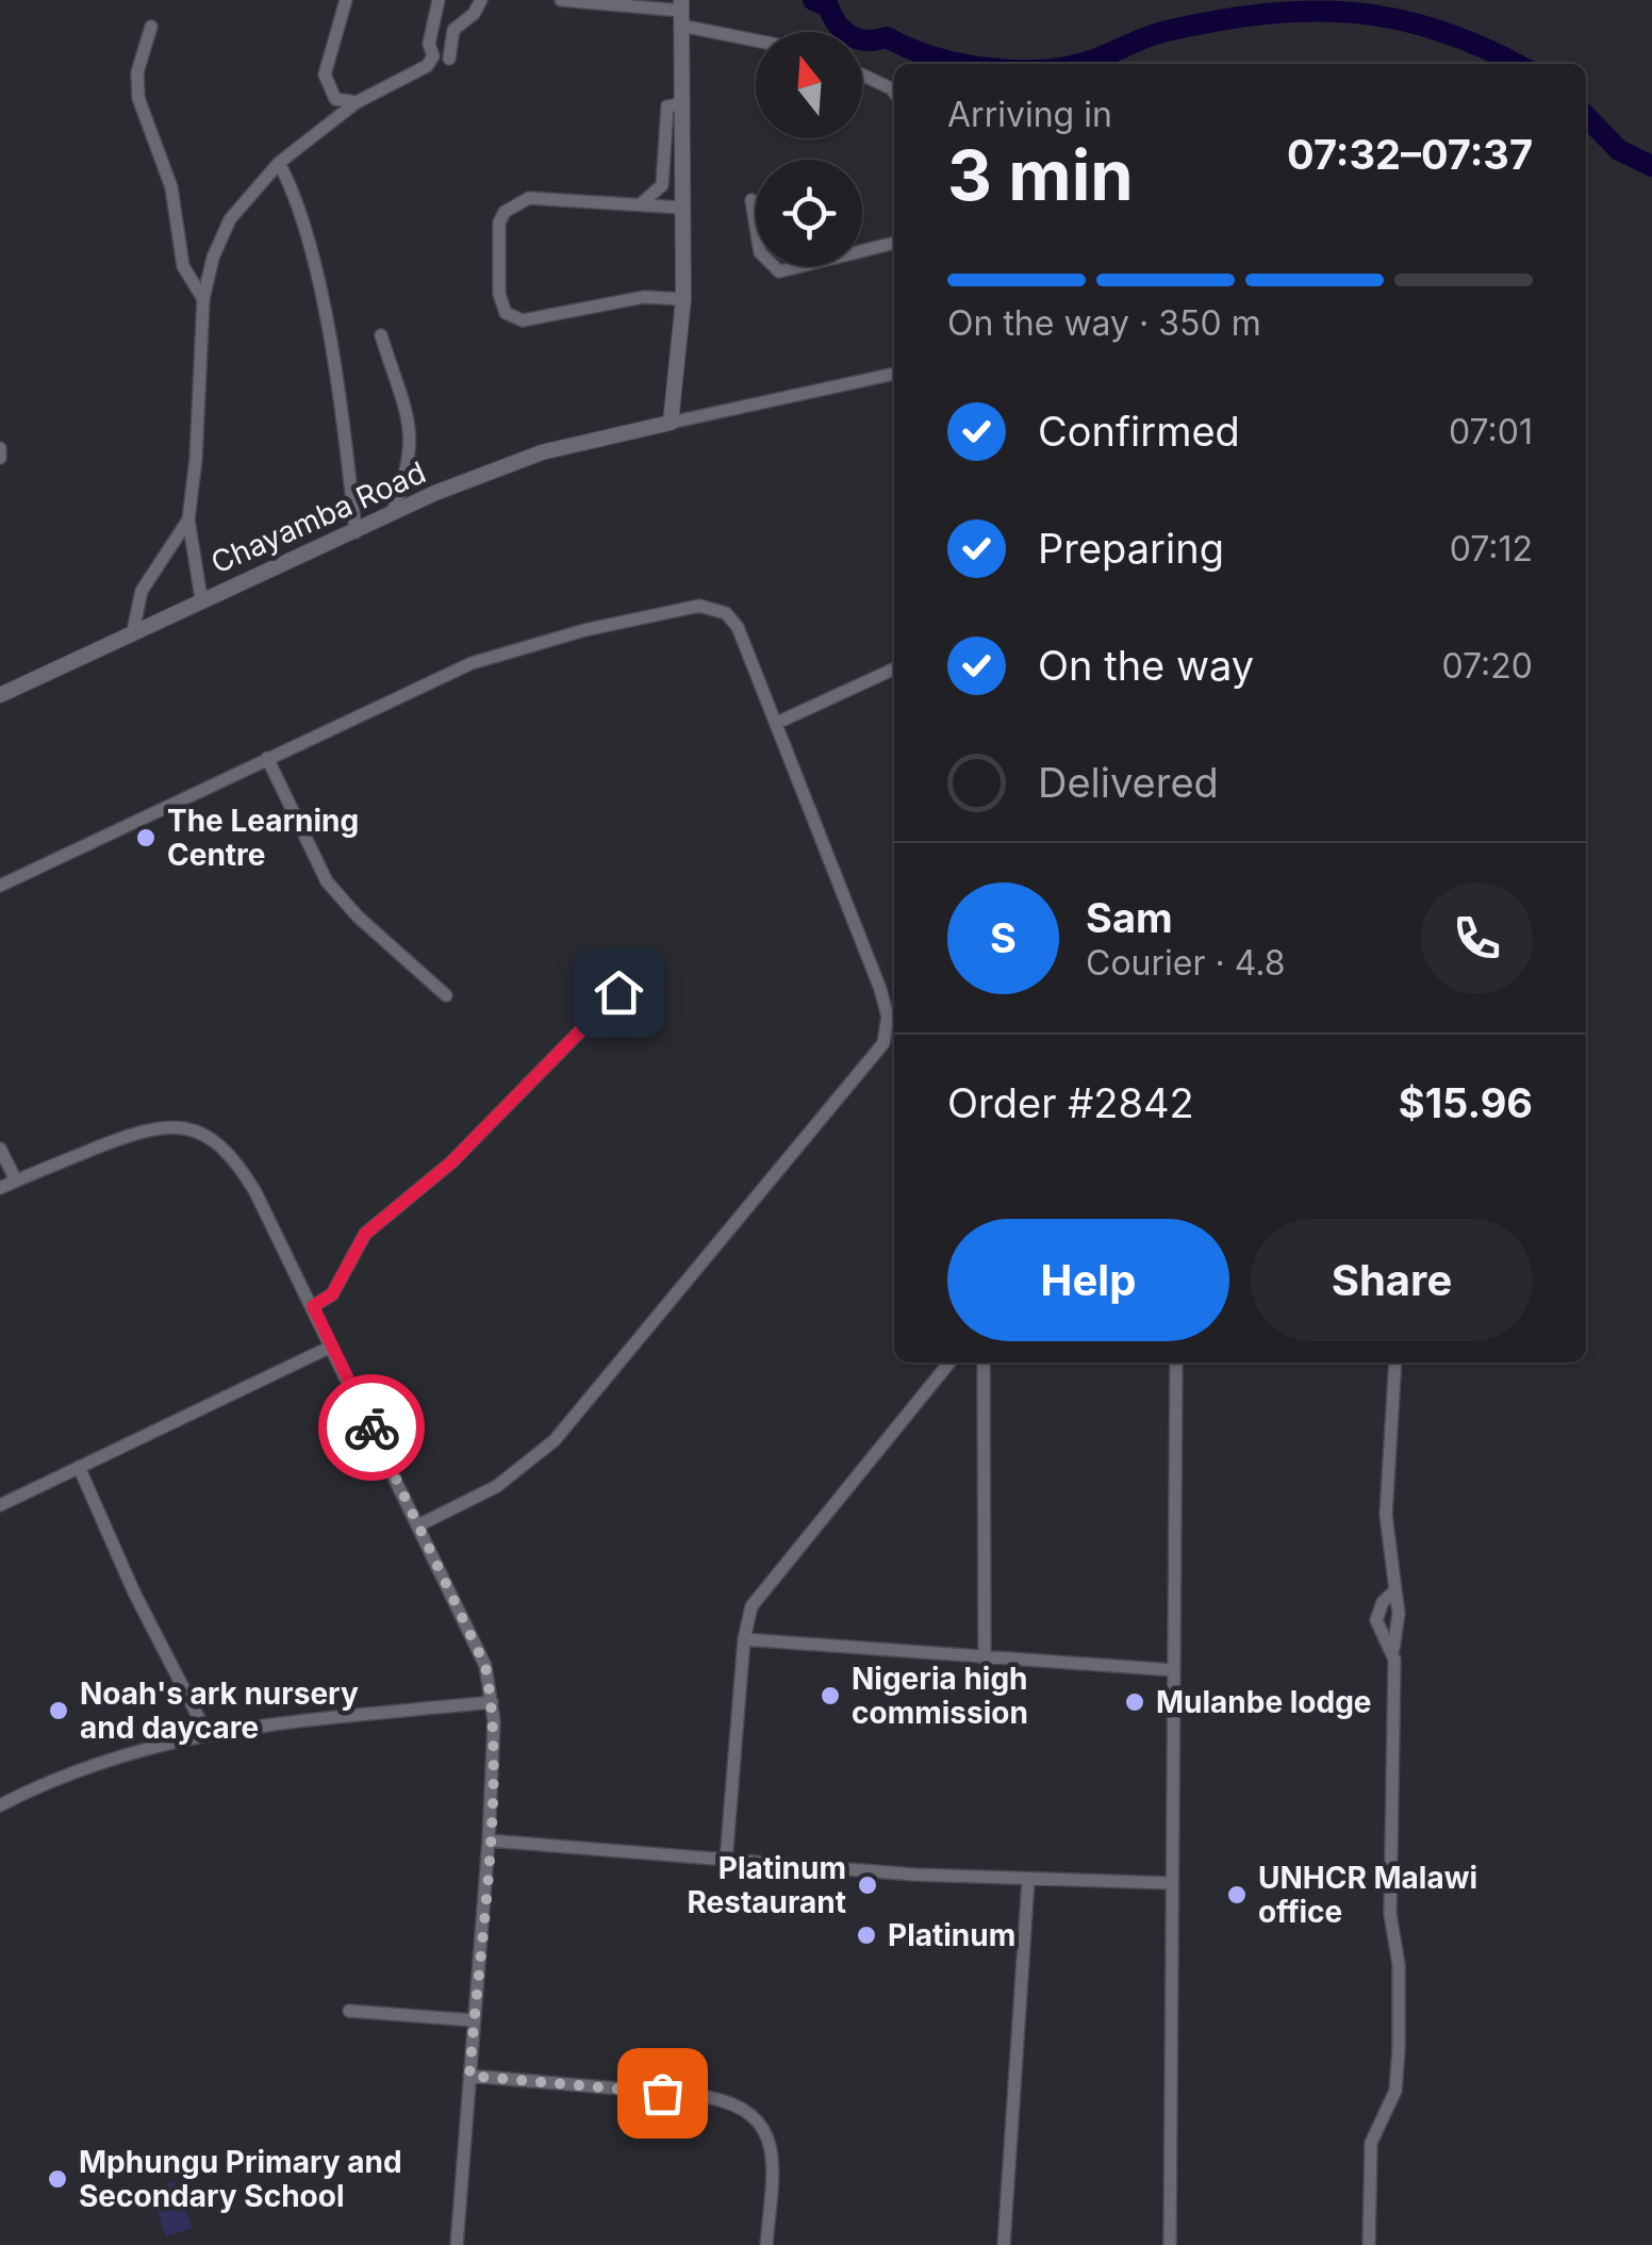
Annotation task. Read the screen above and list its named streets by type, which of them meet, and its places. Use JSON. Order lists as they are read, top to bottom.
{
  "streets": {
    "street": ["Chayamba Road"]
  },
  "places": [
    "The Learning Centre",
    "Nigeria high commission",
    "Mulanbe lodge",
    "Noah's ark nursery and daycare",
    "Platinum Restaurant",
    "UNHCR Malawi office",
    "Platinum",
    "Mphungu Primary and Secondary School"
  ],
  "north": "top",
  "page": {
    "heading": ["3 min", "Arriving in", "07:32–07:37"],
    "panel": [
      "Sam",
      "Courier · 4.8",
      "Order #2842",
      "$15.96"
    ],
    "bar": "On the way · 350 m",
    "list": [
      ["Confirmed", "07:01"],
      ["Preparing", "07:12"],
      ["On the way", "07:20"],
      "Delivered"
    ],
    "round": "S",
    "buttons": ["Help", "Share"]
  }
}
